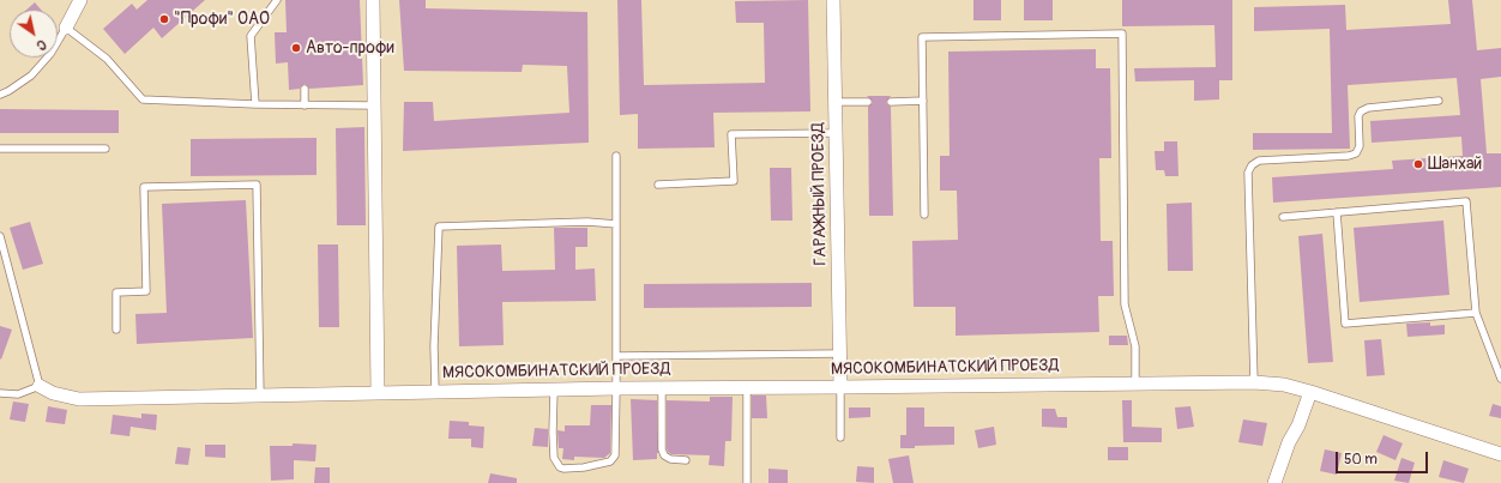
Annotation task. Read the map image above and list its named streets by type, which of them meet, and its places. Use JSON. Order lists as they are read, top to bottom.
{
  "streets": {
    "street": ["ГАРАЖНЫЙ ПРОЕЗД", "МЯСОКОМБИНАТСКИЙ ПРОЕЗД"]
  },
  "crossings": [
    ["ГАРАЖНЫЙ ПРОЕЗД", "МЯСОКОМБИНАТСКИЙ ПРОЕЗД"]
  ],
  "places": ["\"Профи\" ОАО", "Авто-профи", "Шанхай"],
  "scale_bar": "50 m",
  "north": "bottom right"
}
